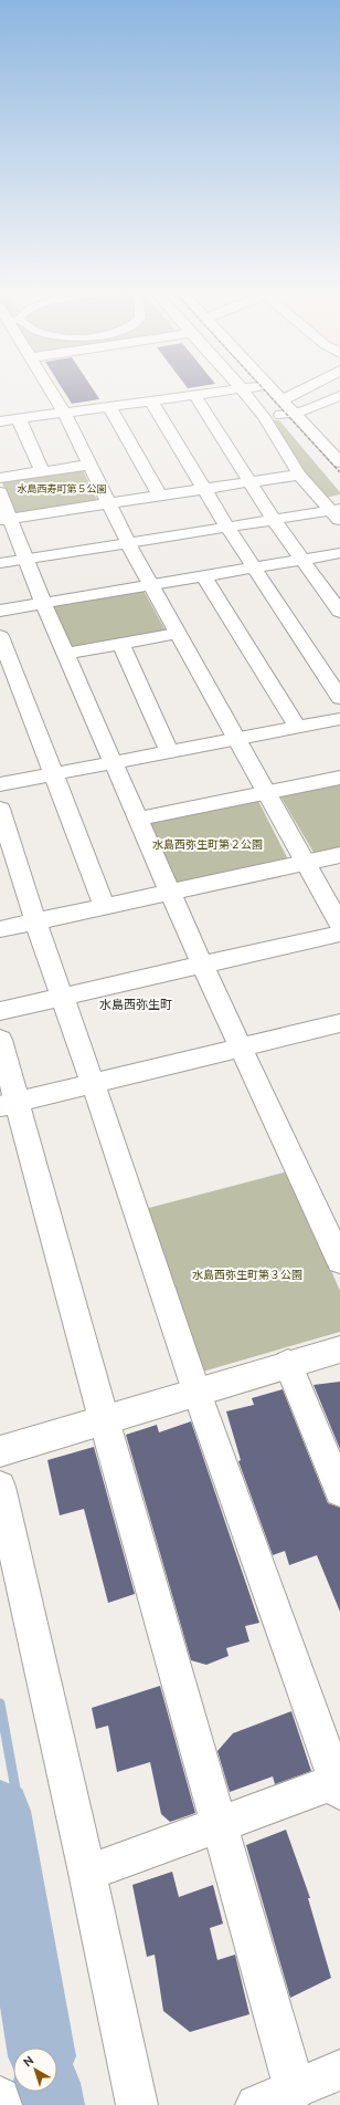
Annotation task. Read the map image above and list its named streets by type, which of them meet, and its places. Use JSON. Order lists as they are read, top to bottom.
{
  "districts": ["水島西弥生町"],
  "parks": ["水島西寿町第５公園", "水島西弥生町第２公園", "水島西弥生町第３公園"],
  "north": "top left"
}
